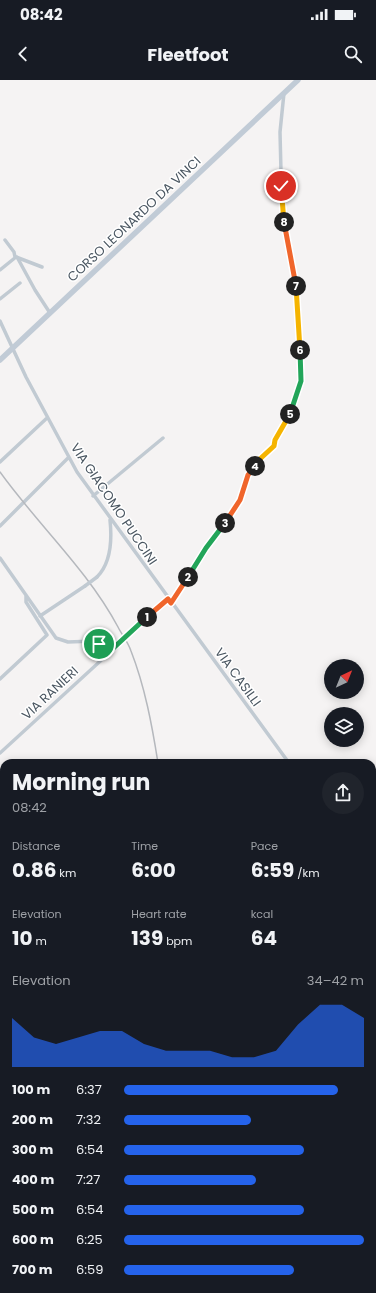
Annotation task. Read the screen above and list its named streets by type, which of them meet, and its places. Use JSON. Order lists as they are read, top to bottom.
{
  "streets": {
    "main road": ["CORSO LEONARDO DA VINCI"],
    "street": ["VIA GIACOMO PUCCINI", "VIA CASILLI", "VIA RANIERI"]
  },
  "crossings": [
    ["CORSO LEONARDO DA VINCI", "VIA GIACOMO PUCCINI"],
    ["VIA GIACOMO PUCCINI", "VIA CASILLI"],
    ["VIA GIACOMO PUCCINI", "VIA RANIERI"]
  ],
  "north": "top right",
  "page": {
    "status": "08:42",
    "header": "Fleetfoot",
    "pins": [
      "8",
      "7",
      "6",
      "5",
      "4",
      "3",
      "2",
      "1"
    ],
    "heading": ["Morning run", "08:42"],
    "stats": [
      ["Distance", "0.86 km"],
      ["Time", "6:00"],
      ["Pace", "6:59 /km"],
      ["Elevation", "10 m"],
      ["Heart rate", "139 bpm"],
      ["kcal", "64"]
    ],
    "chart": ["Elevation", "34–42 m"],
    "list": [
      {
        "name": "100 m",
        "note": "6:37"
      },
      {
        "name": "200 m",
        "note": "7:32"
      },
      {
        "name": "300 m",
        "note": "6:54"
      },
      {
        "name": "400 m",
        "note": "7:27"
      },
      {
        "name": "500 m",
        "note": "6:54"
      },
      {
        "name": "600 m",
        "note": "6:25"
      },
      {
        "name": "700 m",
        "note": "6:59"
      }
    ]
  }
}
